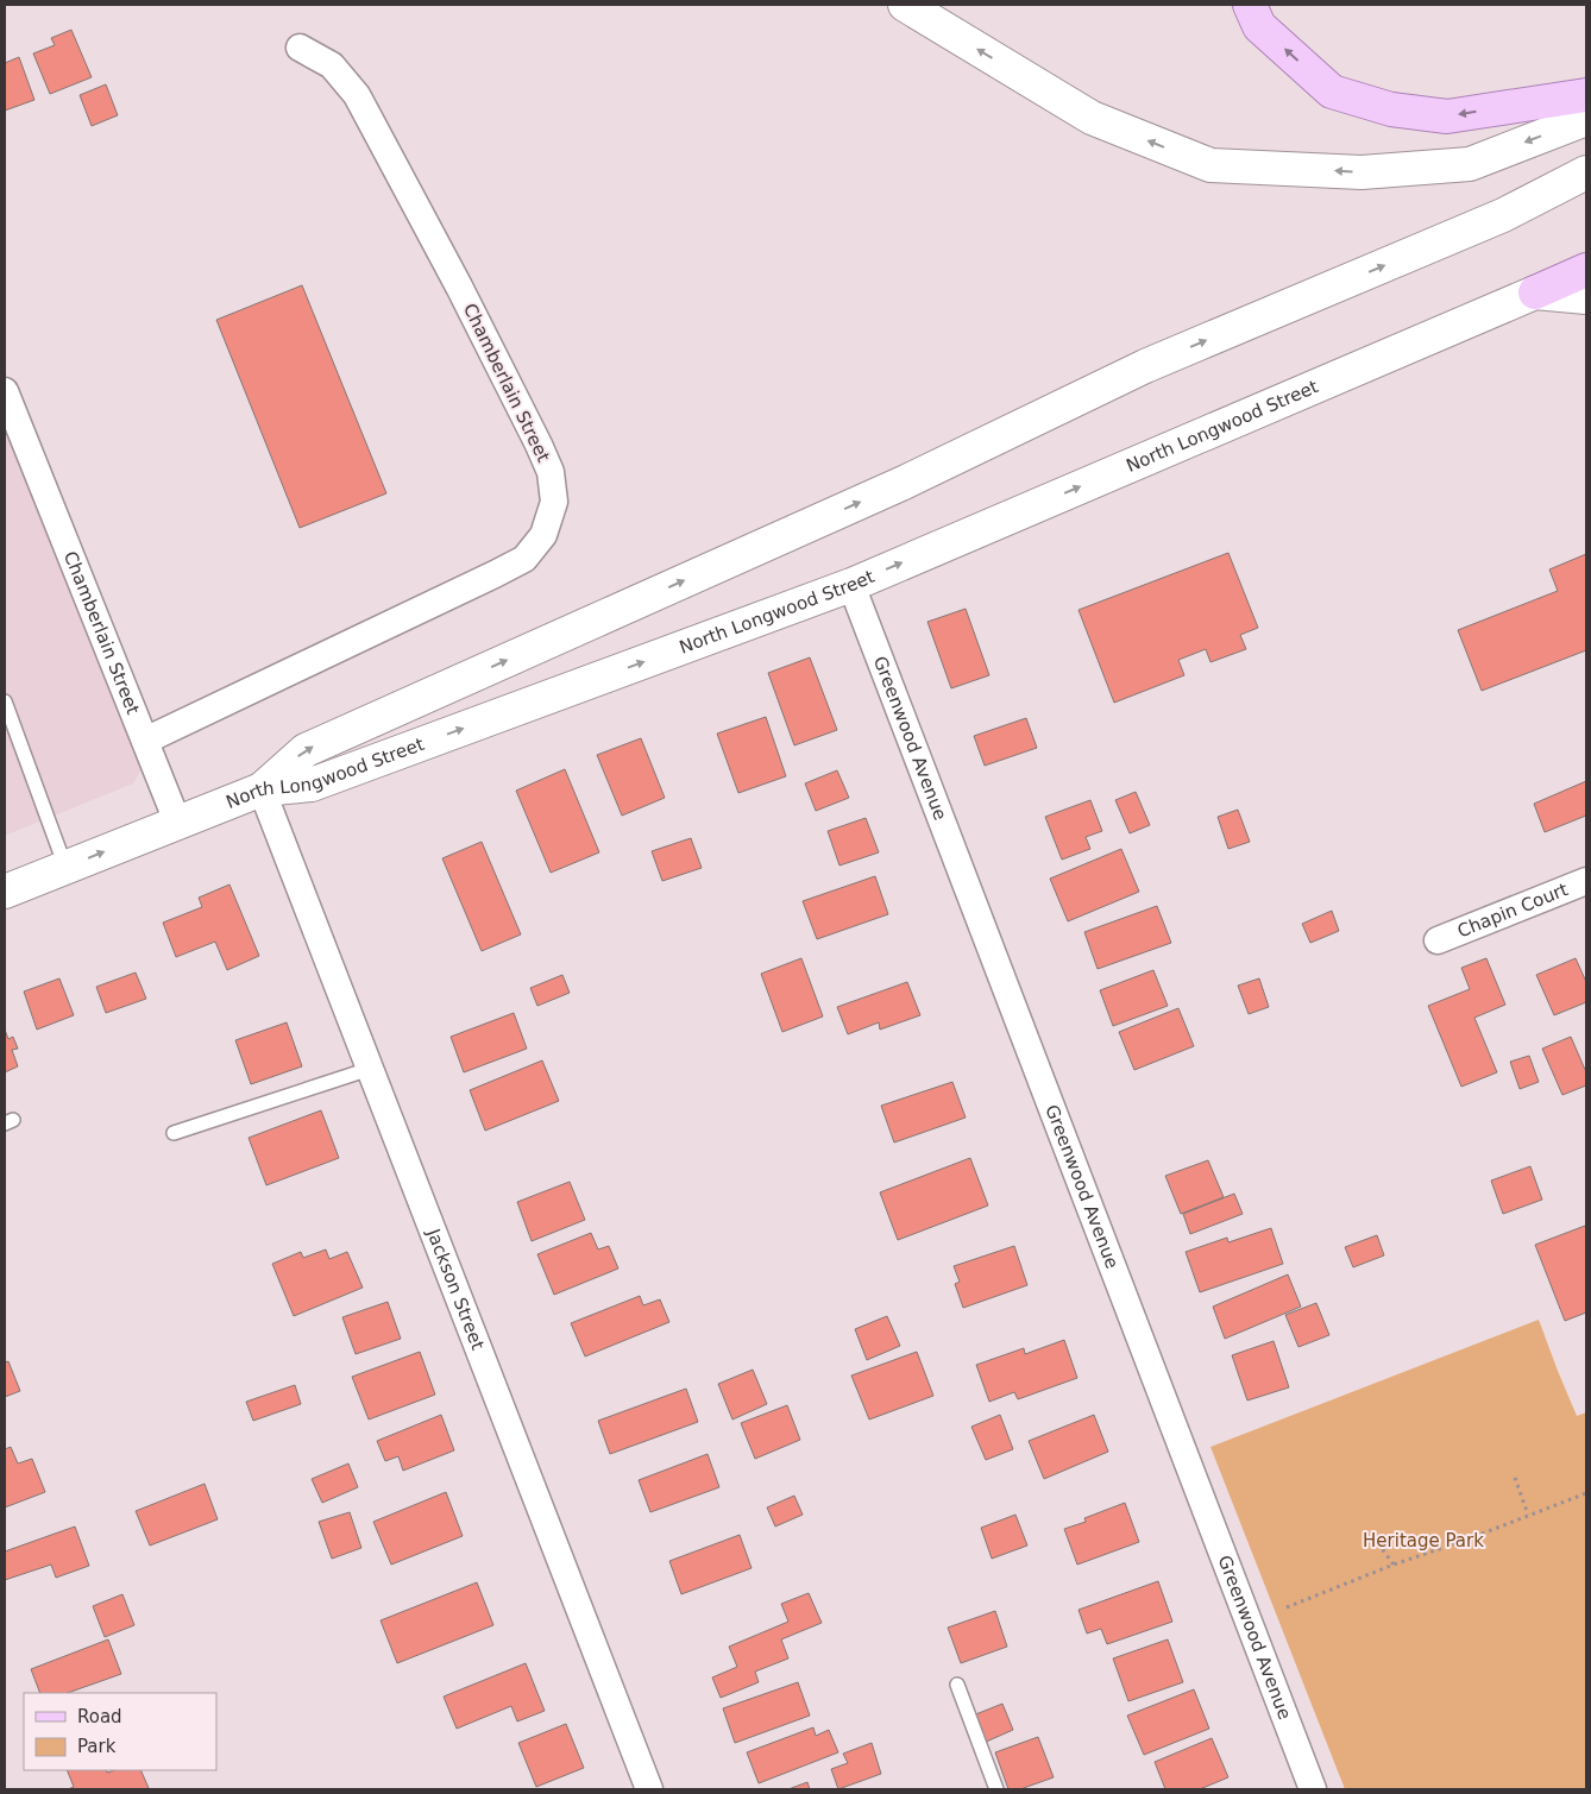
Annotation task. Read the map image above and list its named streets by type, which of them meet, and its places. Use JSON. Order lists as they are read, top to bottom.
{
  "streets": {
    "main road": ["North Longwood Street"],
    "street": [
      "Chamberlain Street",
      "Greenwood Avenue",
      "Chapin Court",
      "Jackson Street"
    ]
  },
  "crossings": [
    ["Chamberlain Street", "North Longwood Street"],
    ["North Longwood Street", "Greenwood Avenue"],
    ["North Longwood Street", "Jackson Street"]
  ],
  "parks": ["Heritage Park"],
  "legend": ["Road", "Park"]
}
